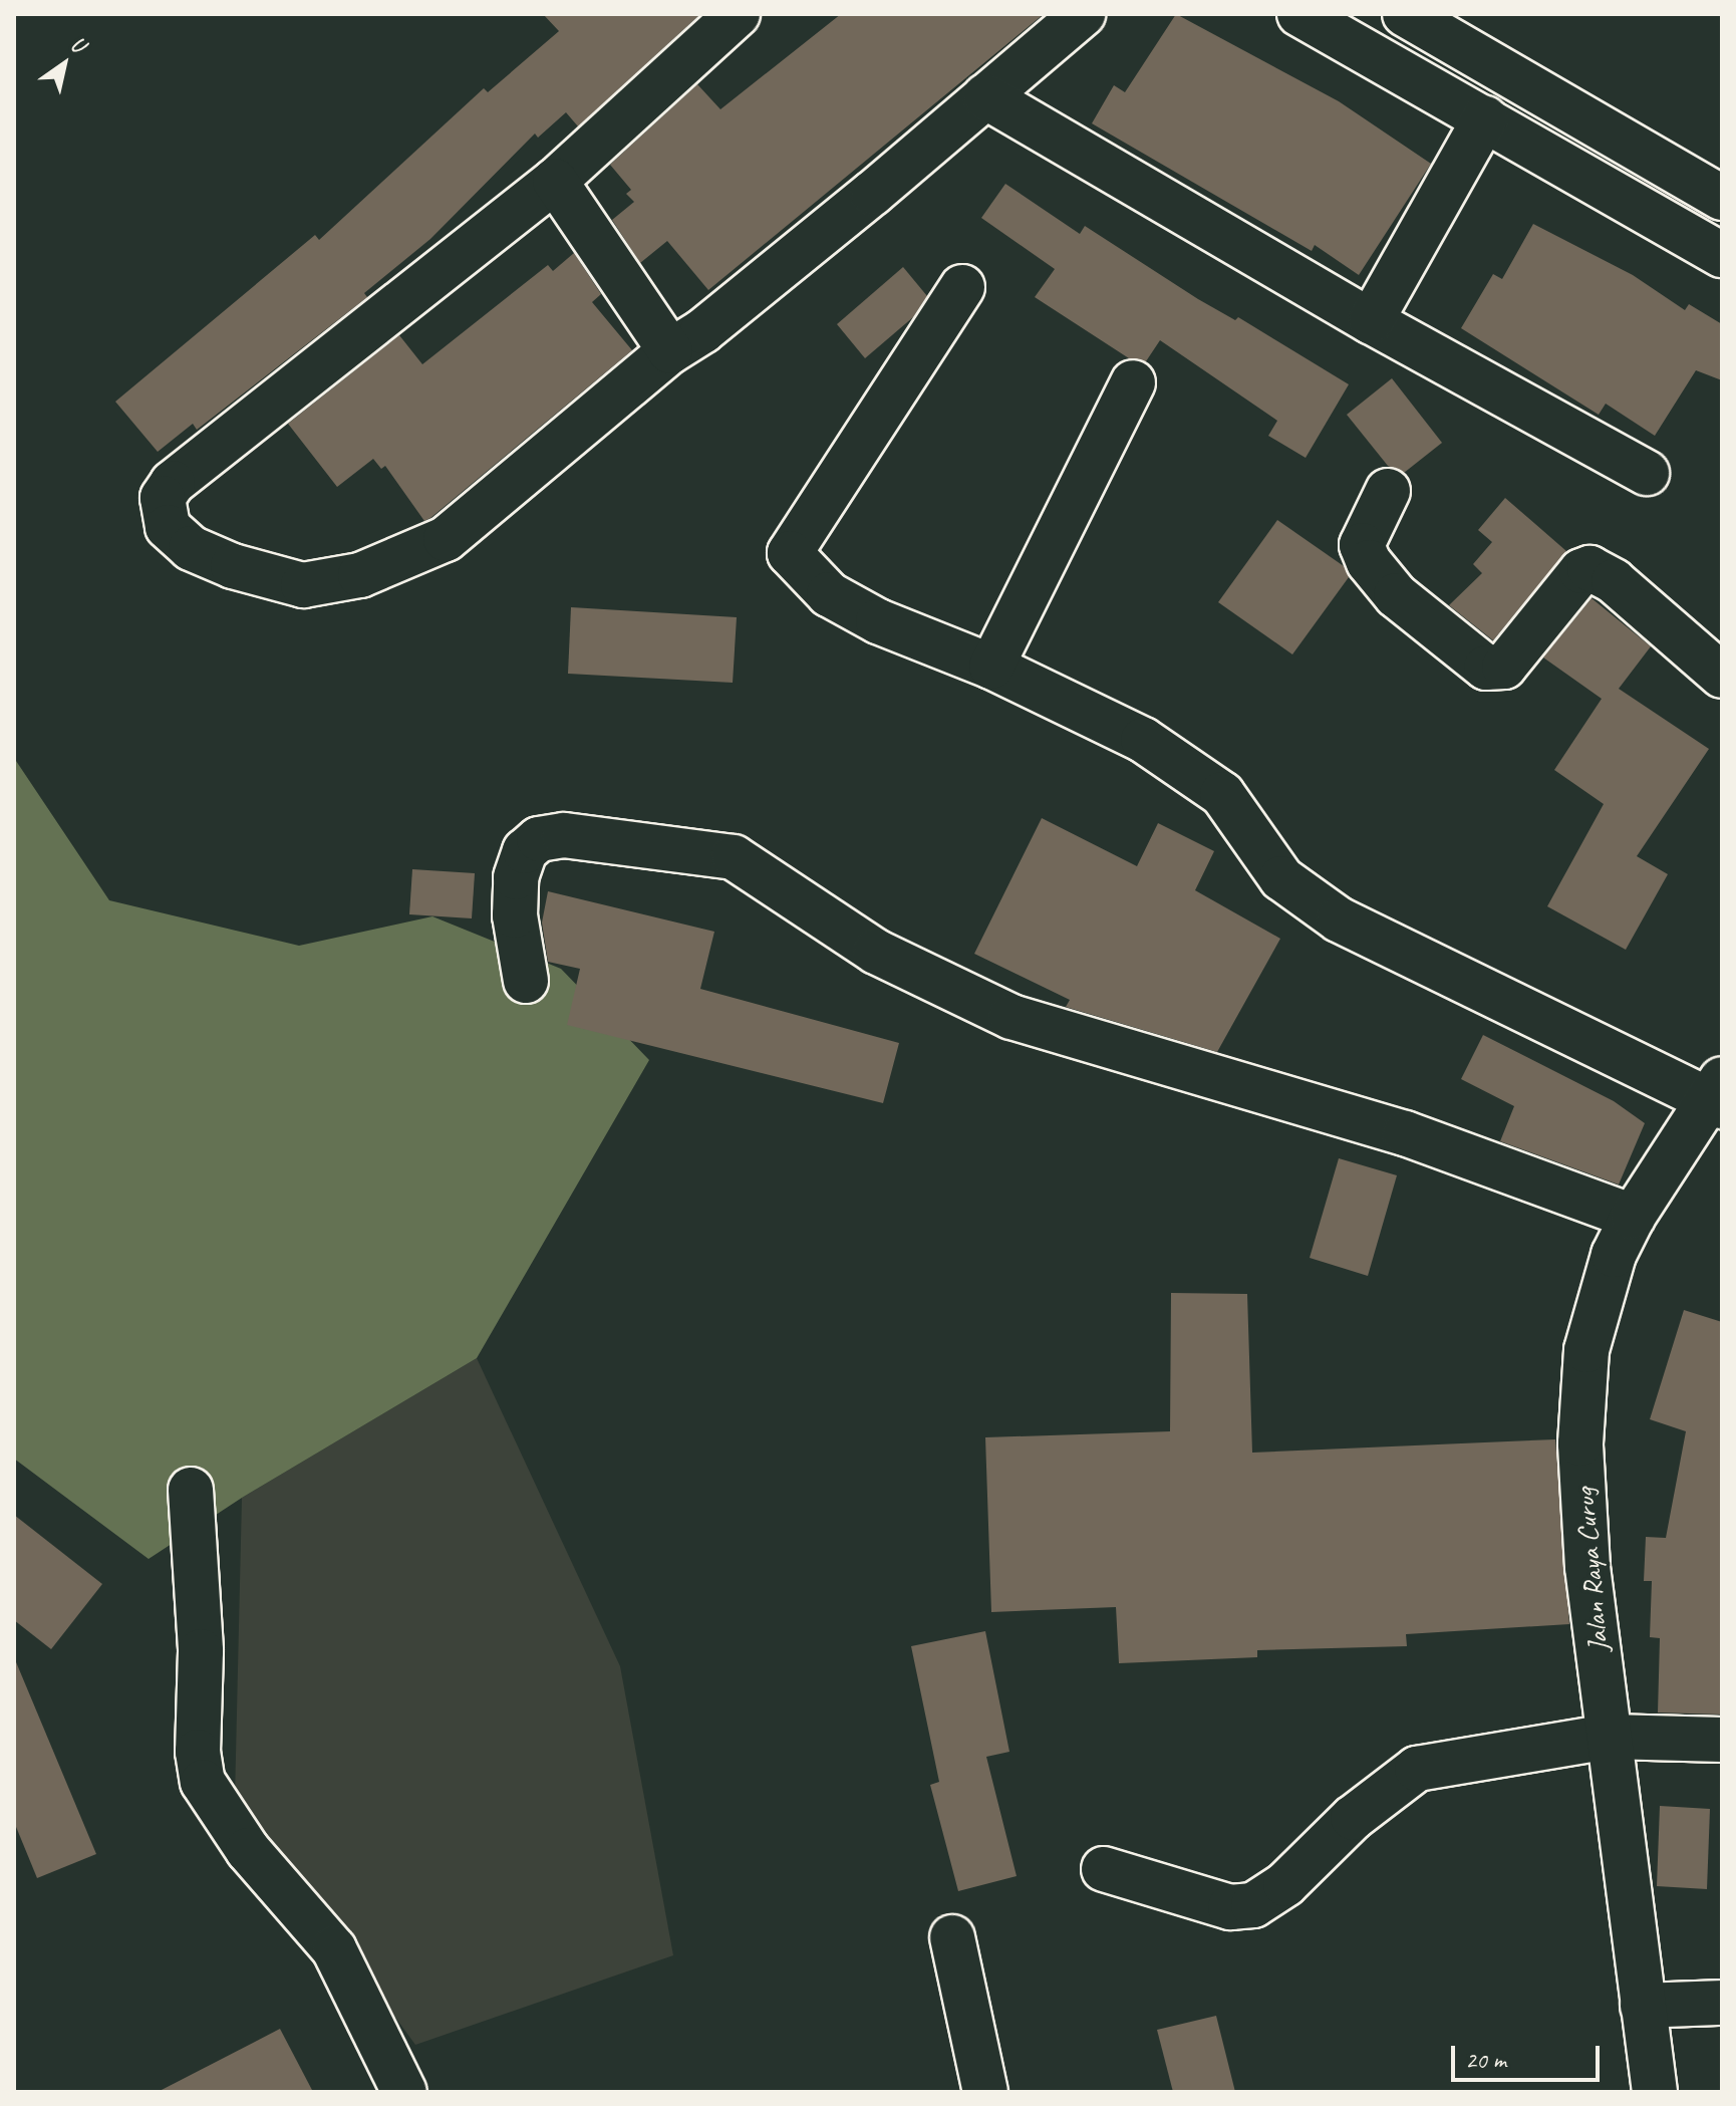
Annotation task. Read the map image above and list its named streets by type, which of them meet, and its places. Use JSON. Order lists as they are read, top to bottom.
{
  "streets": {
    "street": ["Jalan Raya Curug"]
  },
  "scale_bar": "20 m",
  "north": "top right"
}
